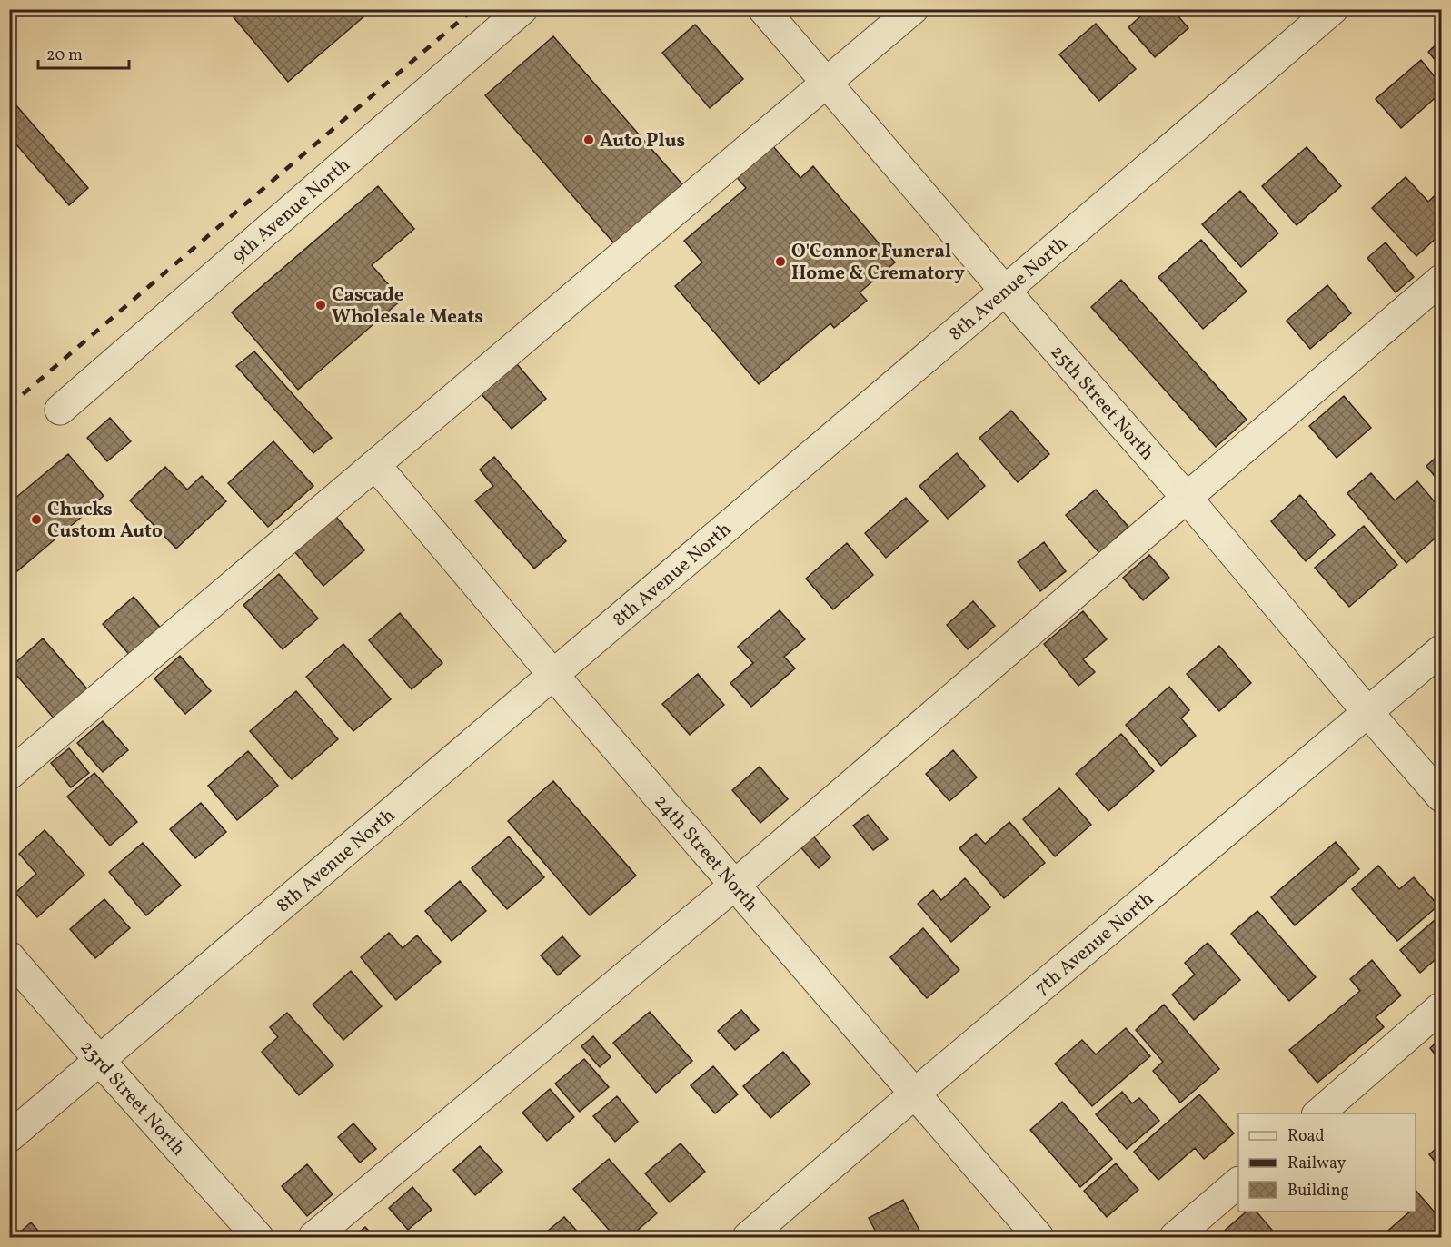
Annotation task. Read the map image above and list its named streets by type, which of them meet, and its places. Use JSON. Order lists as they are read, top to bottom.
{
  "streets": {
    "street": [
      "9th Avenue North",
      "8th Avenue North",
      "25th Street North",
      "24th Street North",
      "7th Avenue North",
      "23rd Street North"
    ]
  },
  "crossings": [
    ["8th Avenue North", "25th Street North"],
    ["8th Avenue North", "24th Street North"],
    ["8th Avenue North", "23rd Street North"],
    ["25th Street North", "7th Avenue North"],
    ["24th Street North", "7th Avenue North"]
  ],
  "places": [
    "Auto Plus",
    "O'Connor Funeral Home & Crematory",
    "Cascade Wholesale Meats",
    "Chucks Custom Auto"
  ],
  "legend": ["Road", "Railway", "Building"],
  "scale_bar": "20 m"
}
